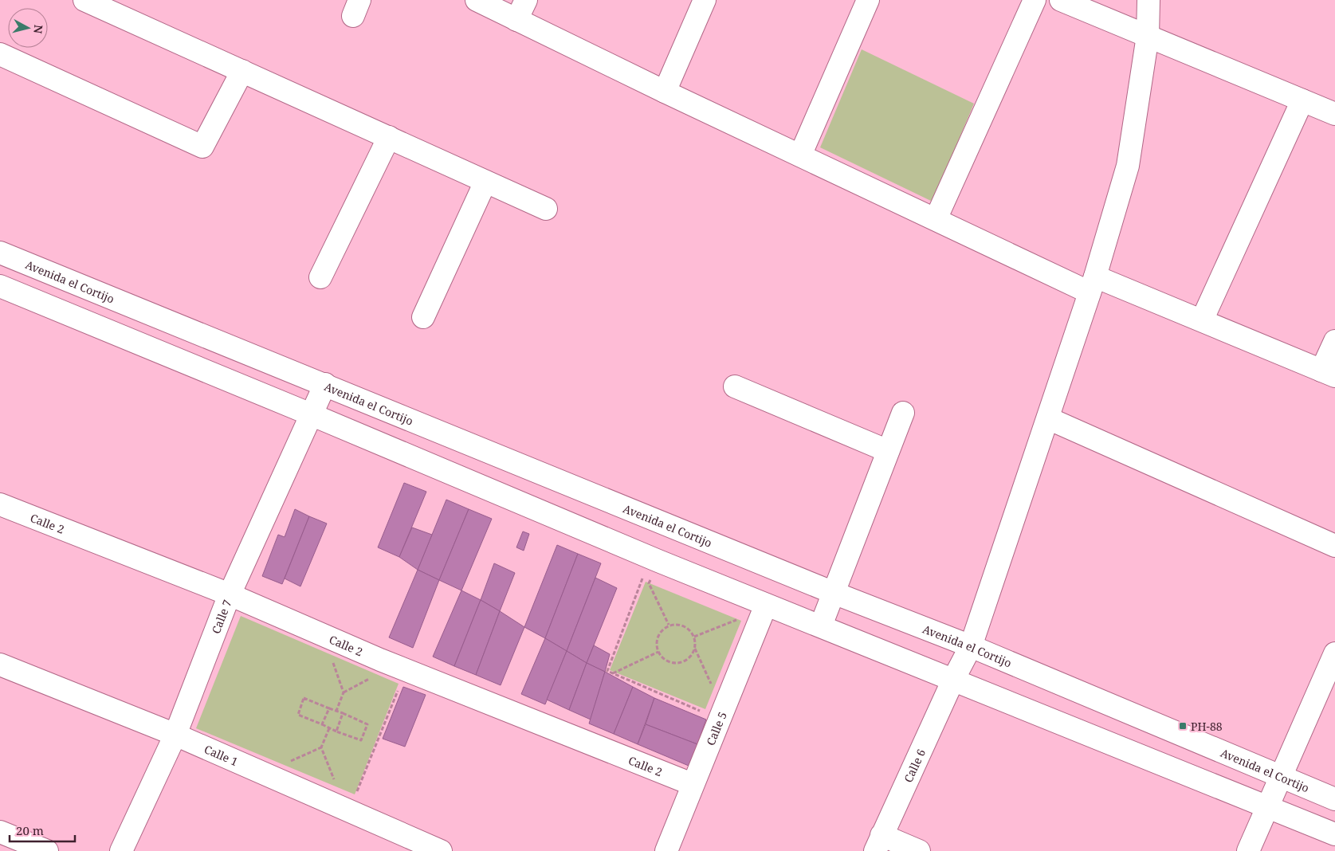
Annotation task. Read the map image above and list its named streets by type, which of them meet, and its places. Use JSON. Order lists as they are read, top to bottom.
{
  "streets": {
    "street": [
      "Avenida el Cortijo",
      "Calle 2",
      "Calle 7",
      "Calle 5",
      "Calle 1",
      "Calle 6"
    ]
  },
  "crossings": [
    ["Avenida el Cortijo", "Calle 7"],
    ["Avenida el Cortijo", "Calle 6"],
    ["Calle 2", "Calle 7"],
    ["Calle 2", "Calle 5"],
    ["Calle 7", "Calle 1"]
  ],
  "places": {
    "transit": ["PH-88"]
  },
  "scale_bar": "20 m",
  "north": "right"
}
